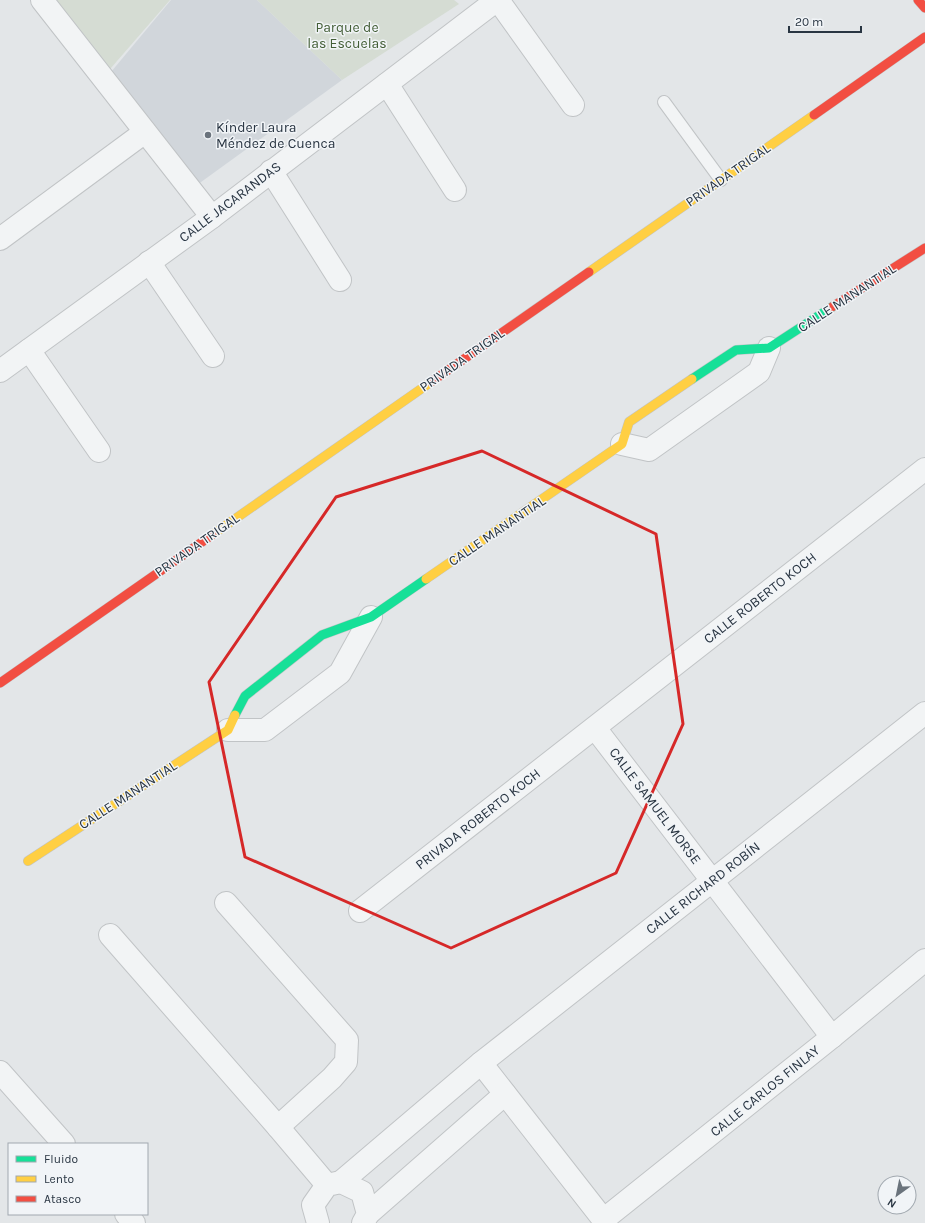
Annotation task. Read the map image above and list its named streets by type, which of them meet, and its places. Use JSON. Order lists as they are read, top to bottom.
{
  "streets": {
    "street": [
      "PRIVADA TRIGAL",
      "CALLE JACARANDAS",
      "CALLE MANANTIAL",
      "CALLE ROBERTO KOCH",
      "CALLE SAMUEL MORSE",
      "PRIVADA ROBERTO KOCH",
      "CALLE RICHARD ROBÍN",
      "CALLE CARLOS FINLAY"
    ]
  },
  "crossings": [
    ["CALLE ROBERTO KOCH", "CALLE SAMUEL MORSE"],
    ["CALLE ROBERTO KOCH", "PRIVADA ROBERTO KOCH"],
    ["CALLE SAMUEL MORSE", "PRIVADA ROBERTO KOCH"],
    ["CALLE SAMUEL MORSE", "CALLE RICHARD ROBÍN"],
    ["CALLE SAMUEL MORSE", "CALLE CARLOS FINLAY"]
  ],
  "parks": ["Parque de las Escuelas"],
  "places": ["Kínder Laura Méndez de Cuenca"],
  "legend": ["Fluido", "Lento", "Atasco"],
  "scale_bar": "20 m",
  "north": "bottom left"
}
